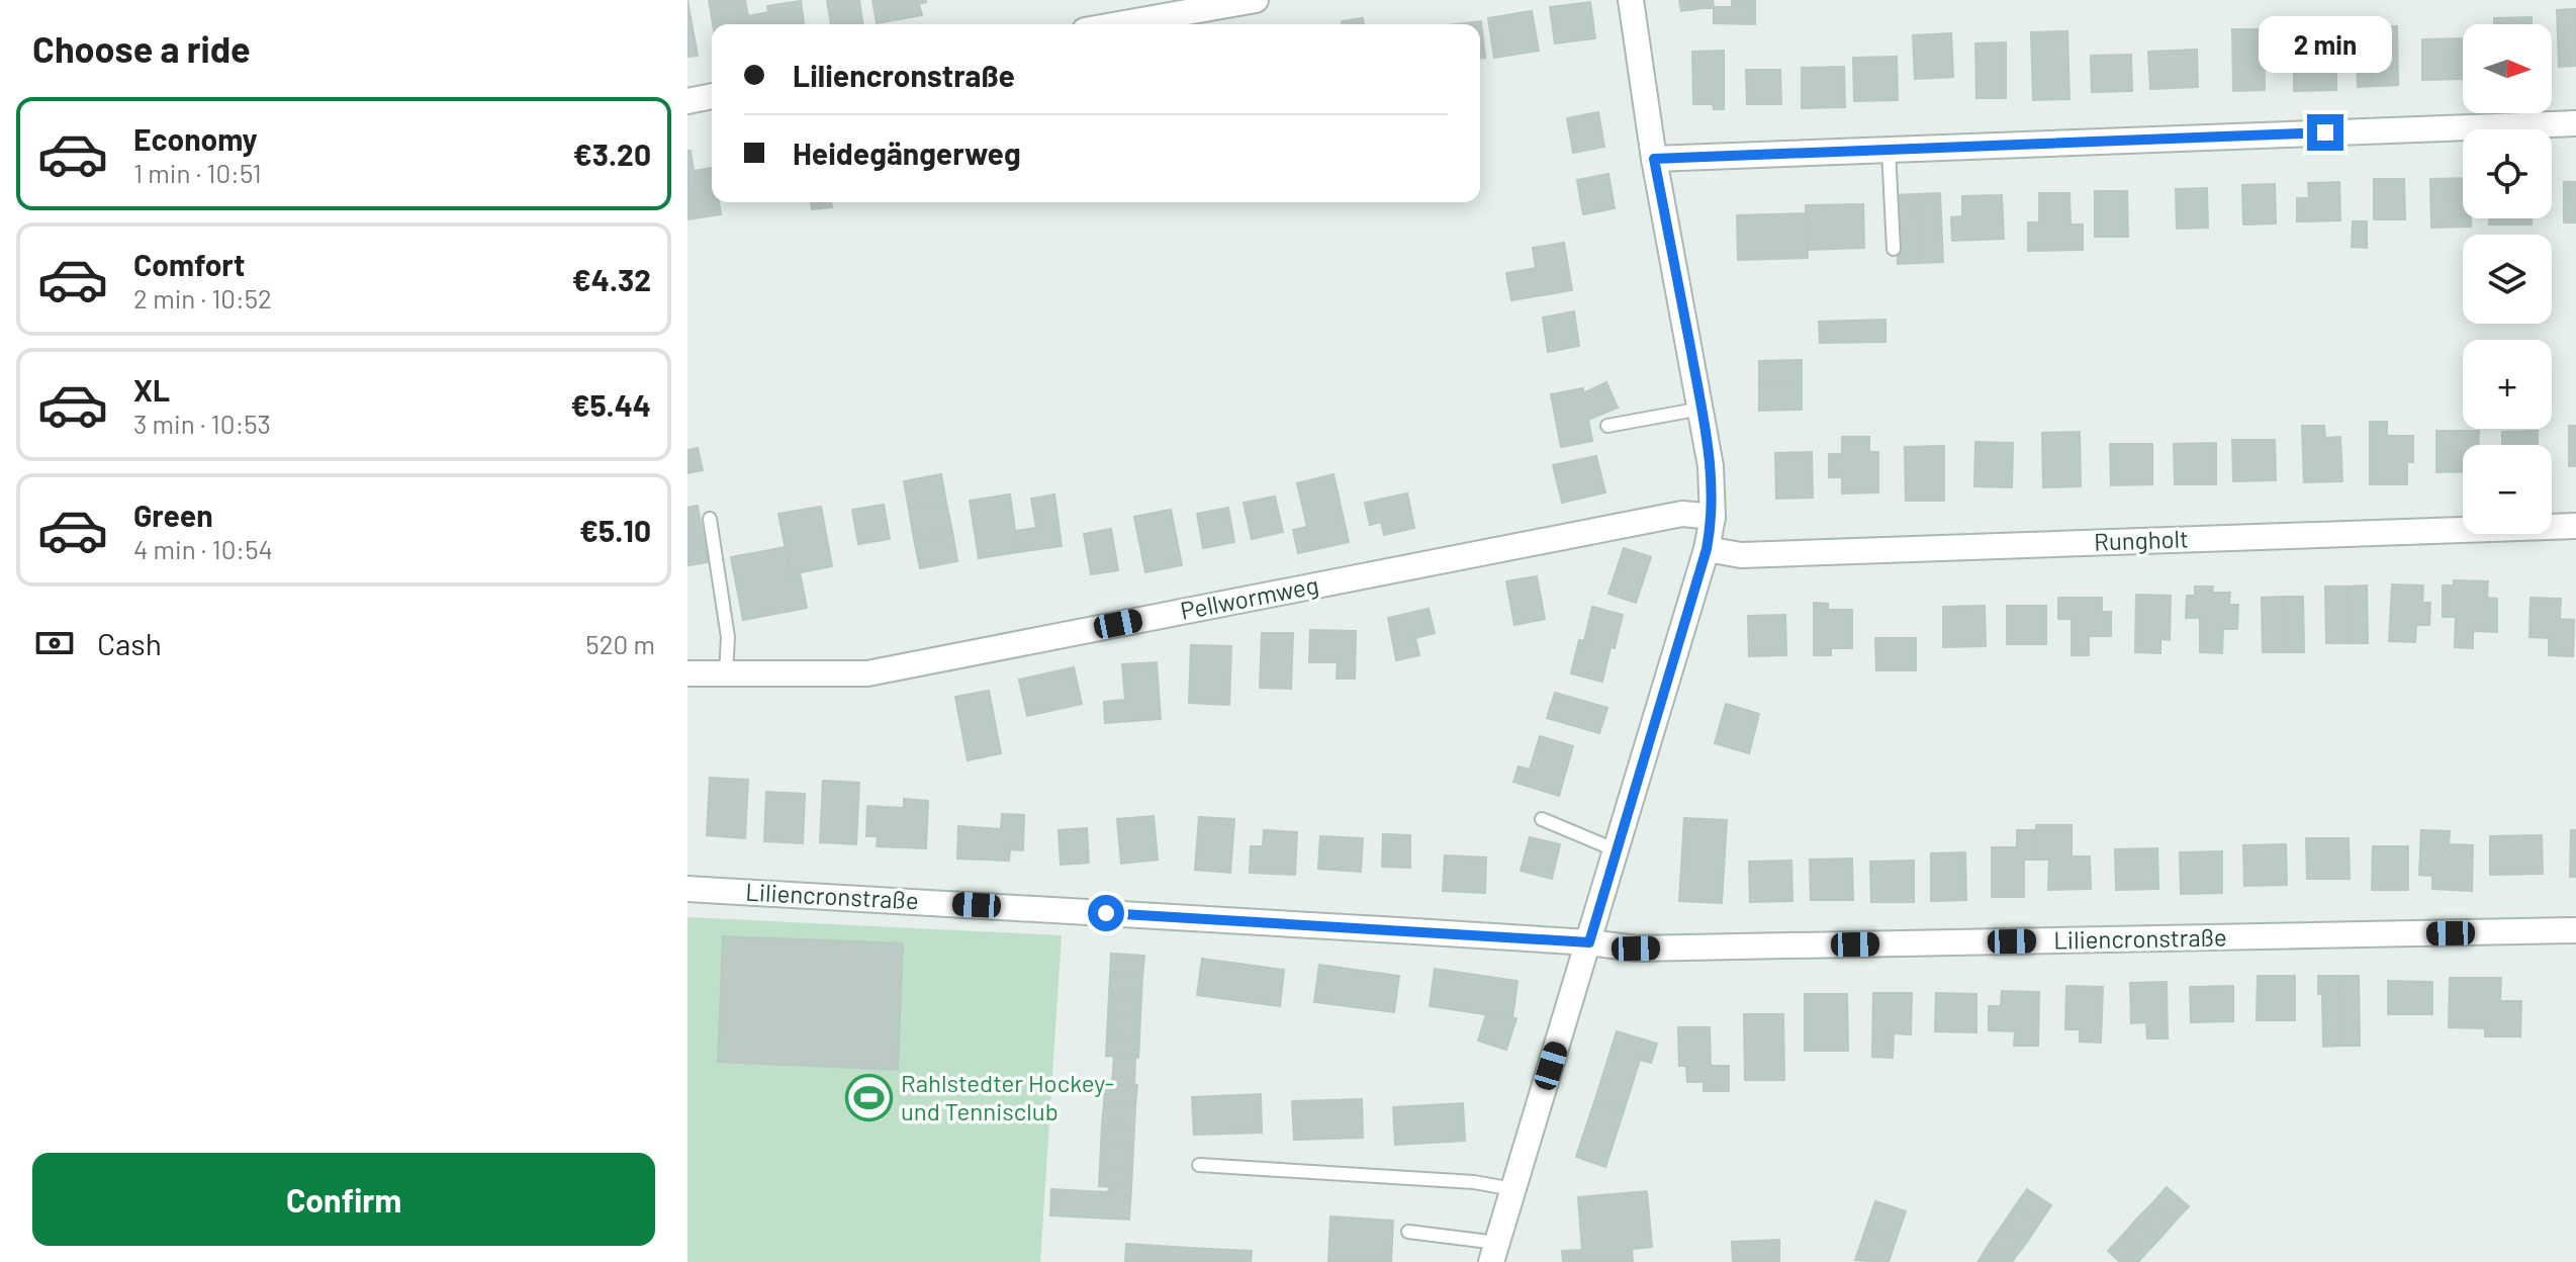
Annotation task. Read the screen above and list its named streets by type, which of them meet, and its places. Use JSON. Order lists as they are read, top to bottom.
{
  "streets": {
    "street": ["Rungholt", "Pellwormweg", "Liliencronstraße"]
  },
  "places": {
    "sports": ["Rahlstedter Hockey- und Tennisclub"]
  },
  "north": "right",
  "page": {
    "heading": "Choose a ride",
    "bubble": "2 min",
    "map_buttons": ["+", "−"],
    "banner": ["Liliencronstraße", "Heidegängerweg"],
    "list": [
      {
        "name": "Economy",
        "note": "1 min · 10:51",
        "value": "€3.20"
      },
      {
        "name": "Comfort",
        "note": "2 min · 10:52",
        "value": "€4.32"
      },
      {
        "name": "XL",
        "note": "3 min · 10:53",
        "value": "€5.44"
      },
      {
        "name": "Green",
        "note": "4 min · 10:54",
        "value": "€5.10"
      }
    ],
    "pay": ["Cash", "520 m"],
    "buttons": "Confirm"
  }
}
